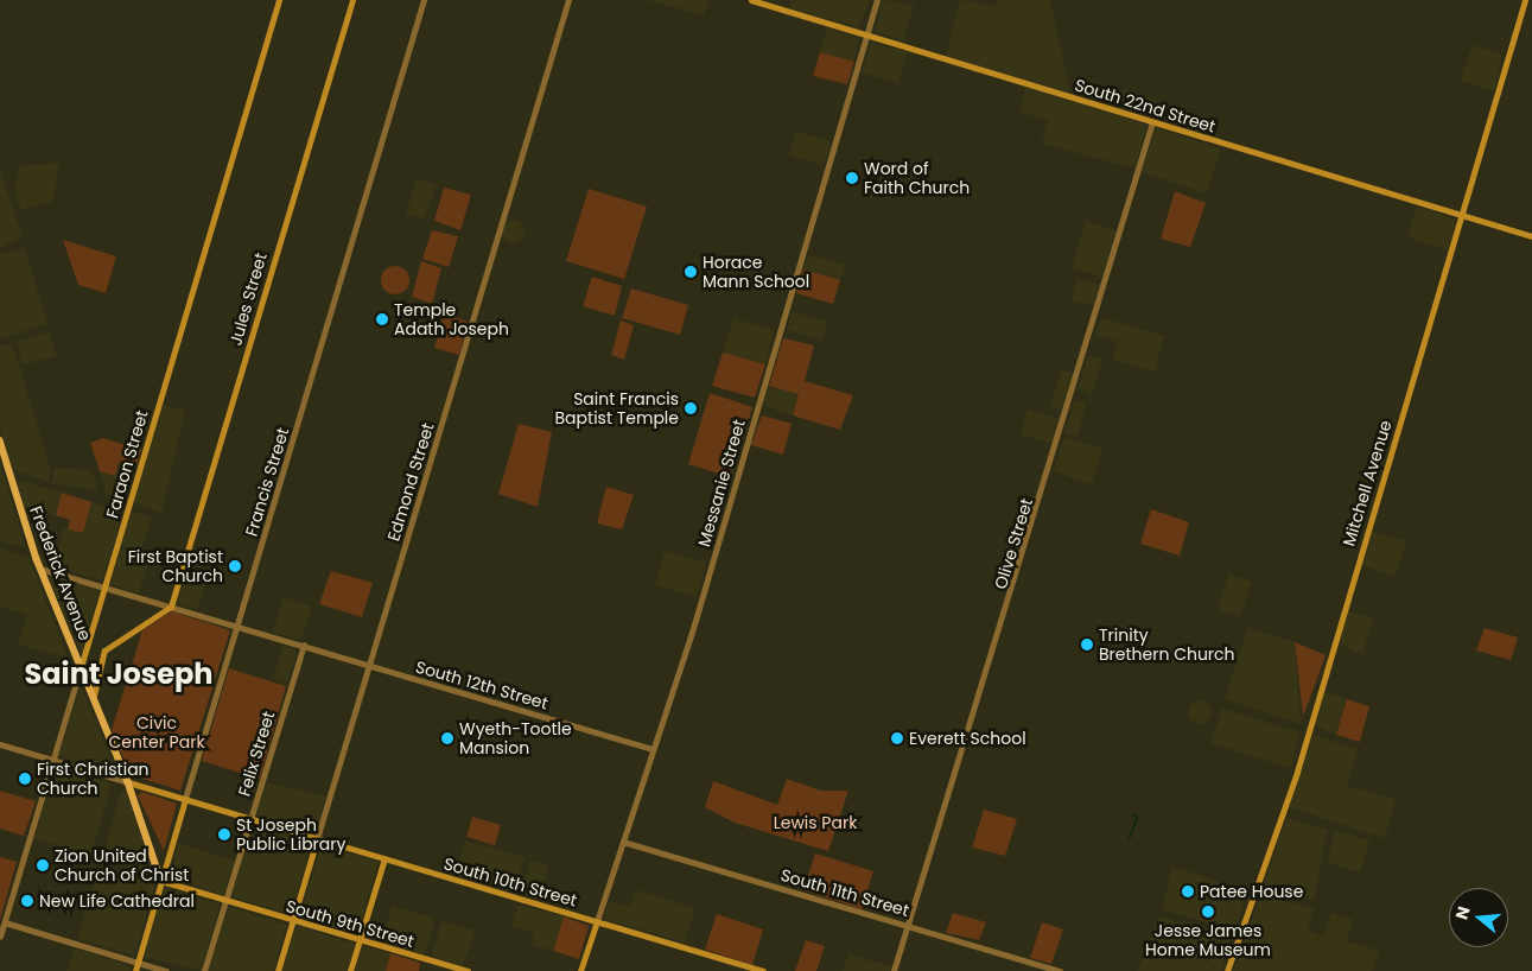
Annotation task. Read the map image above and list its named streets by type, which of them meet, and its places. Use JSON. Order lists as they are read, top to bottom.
{
  "streets": {
    "main road": [
      "South 22nd Street",
      "Jules Street",
      "Faraon Street",
      "Francis Street",
      "Edmond Street",
      "Messanie Street",
      "Mitchell Avenue",
      "Frederick Avenue",
      "South 10th Street",
      "South 9th Street"
    ],
    "street": [
      "Olive Street",
      "South 12th Street",
      "Felix Street",
      "South 11th Street"
    ]
  },
  "crossings": [
    ["South 22nd Street", "Messanie Street"],
    ["South 22nd Street", "Mitchell Avenue"],
    ["South 22nd Street", "Olive Street"],
    ["Jules Street", "South 12th Street"],
    ["Faraon Street", "Frederick Avenue"],
    ["Faraon Street", "South 12th Street"],
    ["Francis Street", "Frederick Avenue"],
    ["Francis Street", "South 12th Street"],
    ["Francis Street", "South 10th Street"],
    ["Francis Street", "South 9th Street"],
    ["Edmond Street", "South 12th Street"],
    ["Edmond Street", "South 10th Street"],
    ["Edmond Street", "South 9th Street"],
    ["Messanie Street", "South 12th Street"],
    ["Messanie Street", "South 10th Street"],
    ["Messanie Street", "South 11th Street"],
    ["Olive Street", "South 11th Street"],
    ["Frederick Avenue", "South 12th Street"],
    ["Frederick Avenue", "South 10th Street"],
    ["Frederick Avenue", "South 9th Street"],
    ["South 12th Street", "Felix Street"],
    ["Felix Street", "South 10th Street"],
    ["Felix Street", "South 9th Street"]
  ],
  "districts": ["Saint Joseph"],
  "parks": ["Civic Center Park", "Lewis Park"],
  "places": [
    "Word of Faith Church",
    "Horace Mann School",
    "Temple Adath Joseph",
    "Saint Francis Baptist Temple",
    "First Baptist Church",
    "Trinity Brethern Church",
    "Wyeth-Tootle Mansion",
    "Everett School",
    "First Christian Church",
    "St Joseph Public Library",
    "Zion United Church of Christ",
    "Patee House",
    "New Life Cathedral",
    "Jesse James Home Museum"
  ],
  "north": "left"
}
